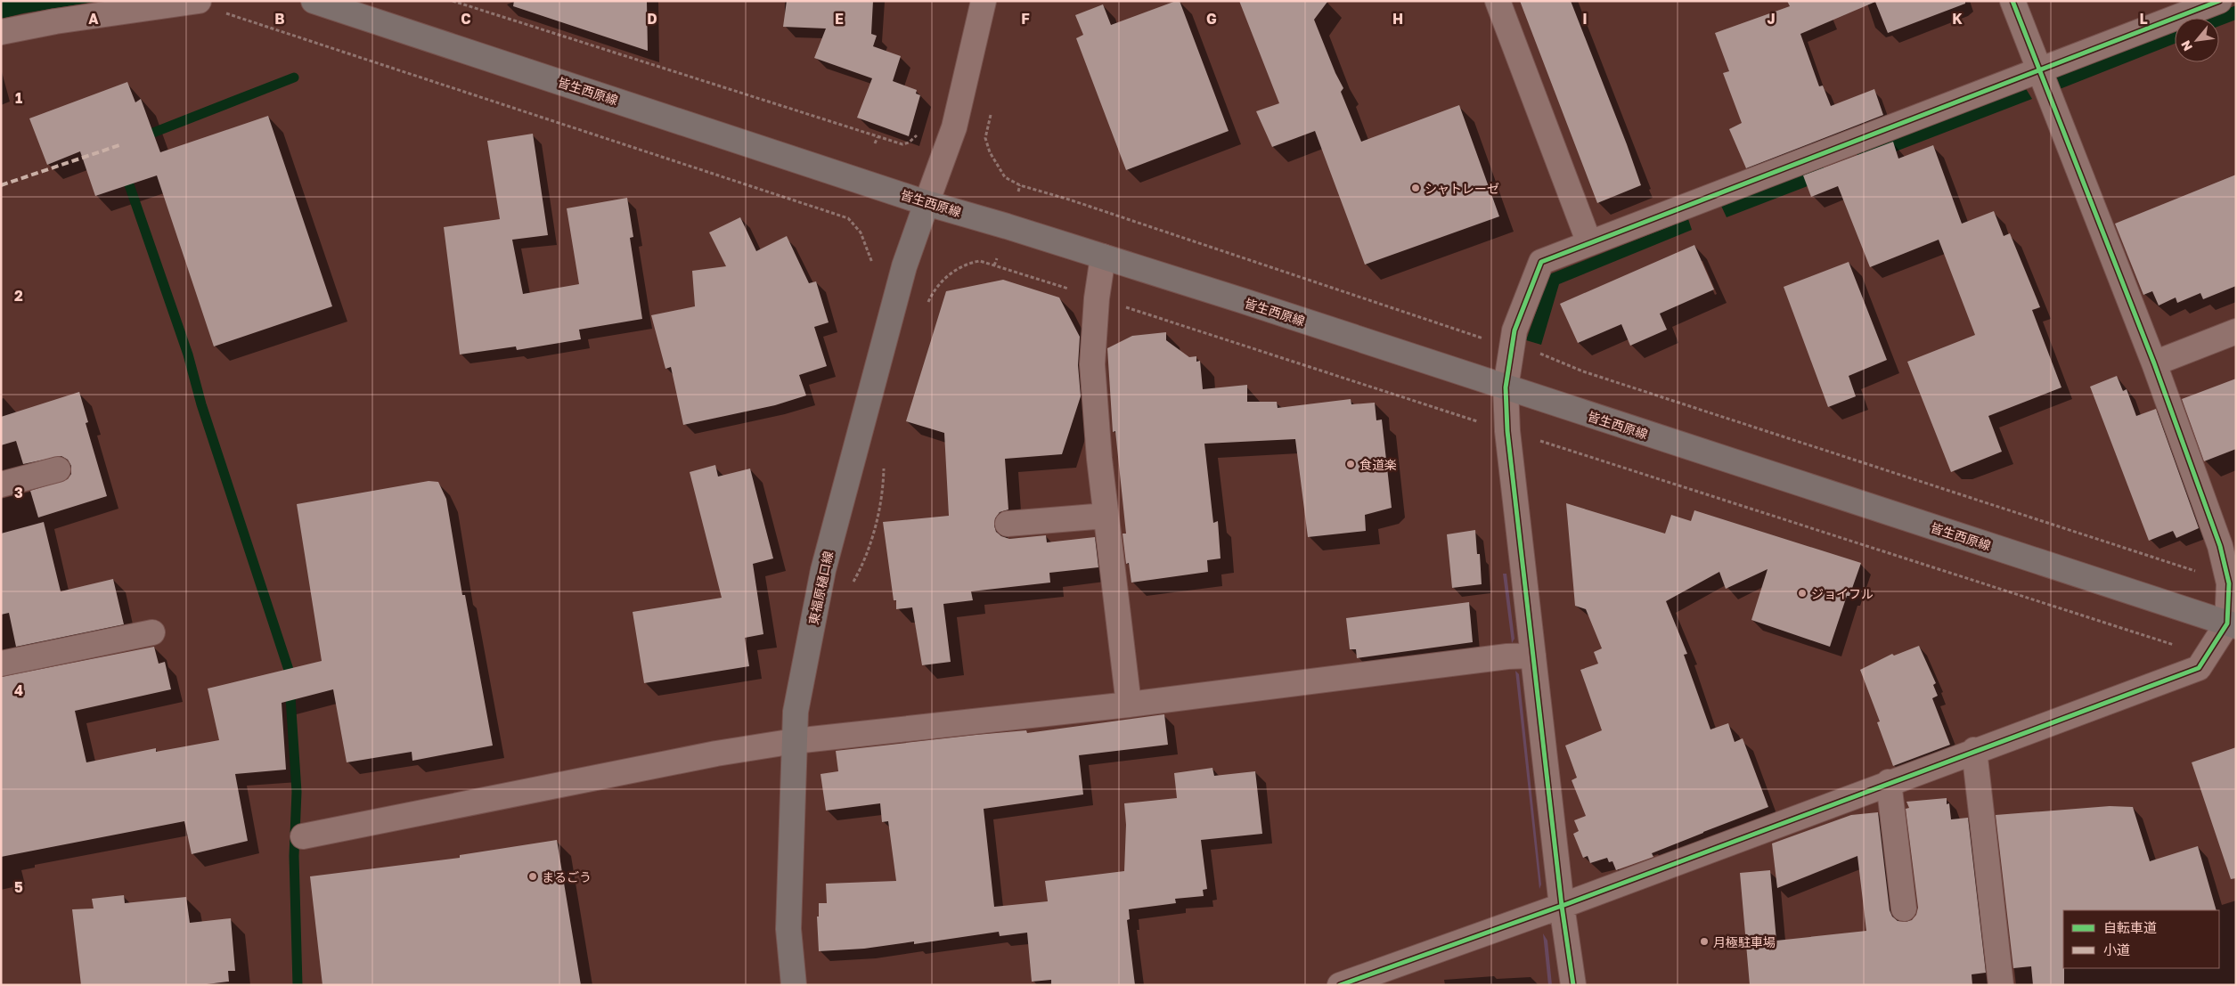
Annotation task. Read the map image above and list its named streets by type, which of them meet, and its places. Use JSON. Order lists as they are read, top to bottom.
{
  "streets": {
    "main road": ["皆生西原線", "東福原樋口線"]
  },
  "crossings": [
    ["皆生西原線", "東福原樋口線"]
  ],
  "places": [
    "シャトレーゼ",
    "食道楽",
    "ジョイフル",
    "まるごう",
    "月極駐車場"
  ],
  "legend": ["自転車道", "小道"],
  "north": "bottom left",
  "grid": {
    "columns": [
      "A",
      "B",
      "C",
      "D",
      "E",
      "F",
      "G",
      "H",
      "I",
      "J",
      "K",
      "L"
    ],
    "rows": [
      "1",
      "2",
      "3",
      "4",
      "5"
    ]
  }
}
